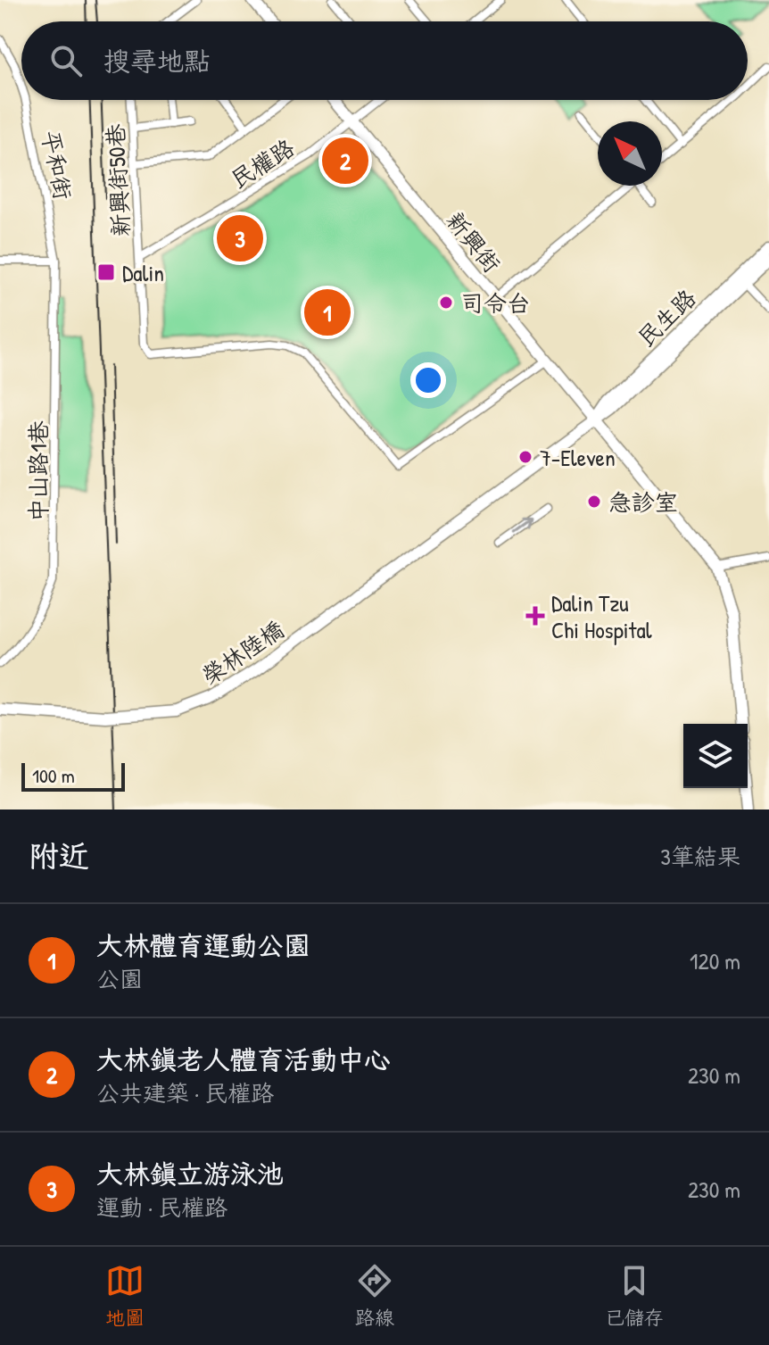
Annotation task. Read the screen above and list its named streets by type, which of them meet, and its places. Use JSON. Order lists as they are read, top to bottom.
{
  "streets": {
    "main road": ["新興街", "民生路", "榮林陸橋"],
    "street": [
      "民權路",
      "平和街",
      "新興街50巷",
      "中山路1巷"
    ]
  },
  "crossings": [
    ["民權路", "新興街50巷"],
    ["民權路", "新興街"],
    ["平和街", "中山路1巷"],
    ["新興街50巷", "新興街"],
    ["新興街", "民生路"],
    ["民生路", "榮林陸橋"]
  ],
  "places": {
    "transit": ["Dalin"],
    "other": ["司令台", "7-Eleven", "急診室"],
    "health": ["Dalin Tzu Chi Hospital"]
  },
  "scale_bar": "100 m",
  "north": "top left",
  "page": {
    "search": "搜尋地點",
    "pins": ["2", "3", "1"],
    "scale": "100 m",
    "heading": ["附近", "3筆結果"],
    "list": [
      {
        "mark": "1",
        "name": "大林體育運動公園",
        "note": "公園",
        "value": "120 m"
      },
      {
        "mark": "2",
        "name": "大林鎮老人體育活動中心",
        "note": "公共建築 · 民權路",
        "value": "230 m"
      },
      {
        "mark": "3",
        "name": "大林鎮立游泳池",
        "note": "運動 · 民權路",
        "value": "230 m"
      }
    ],
    "nav": ["地圖", "路線", "已儲存"]
  }
}
